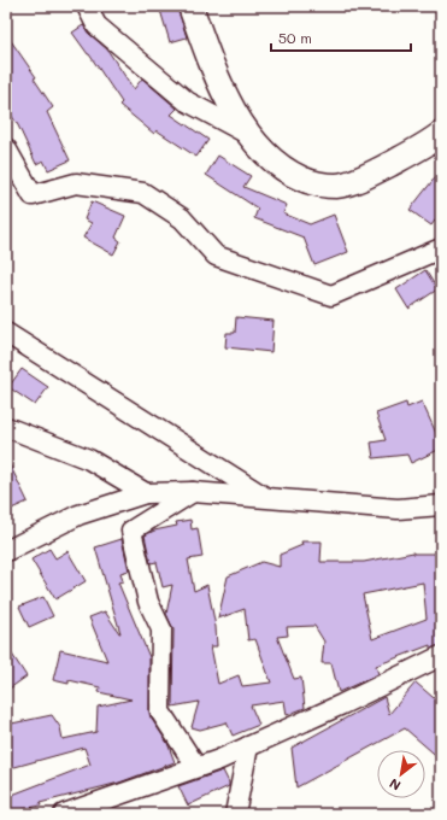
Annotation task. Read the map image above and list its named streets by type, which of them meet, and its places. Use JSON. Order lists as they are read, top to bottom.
{
  "scale_bar": "50 m",
  "north": "bottom left"
}
